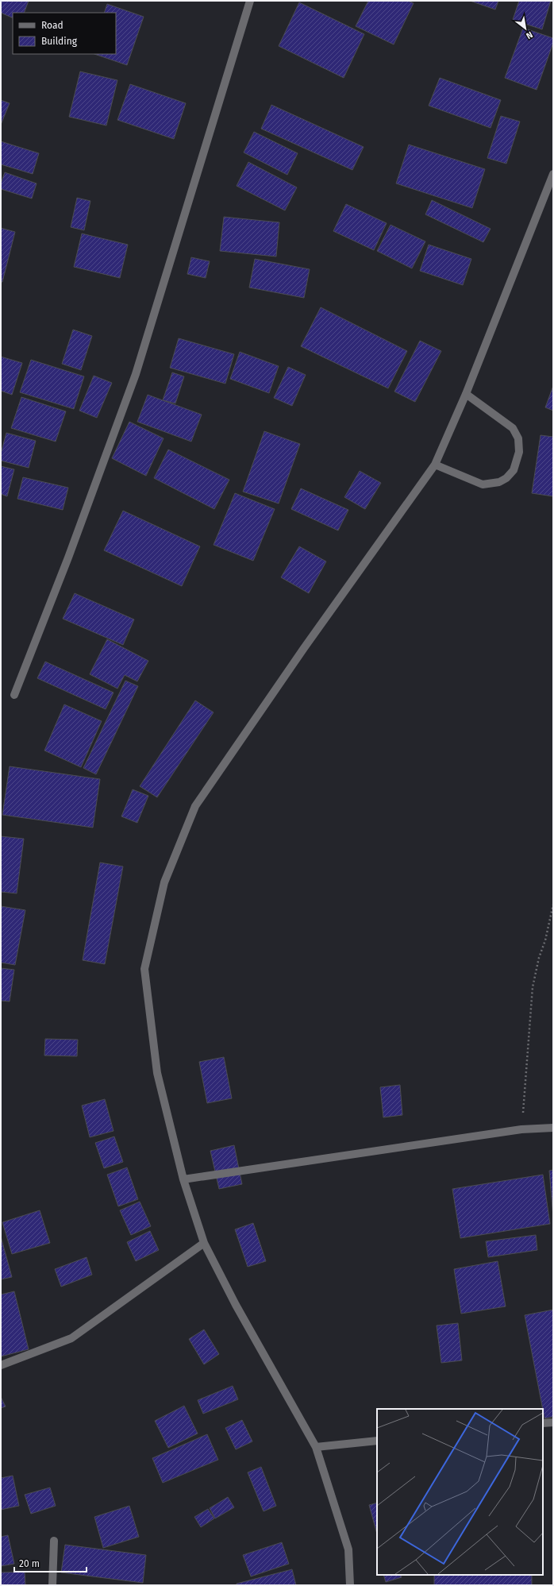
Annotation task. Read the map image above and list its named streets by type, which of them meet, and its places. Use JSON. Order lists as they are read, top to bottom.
{
  "legend": ["Road", "Building"],
  "scale_bar": "20 m",
  "north": "bottom right"
}
